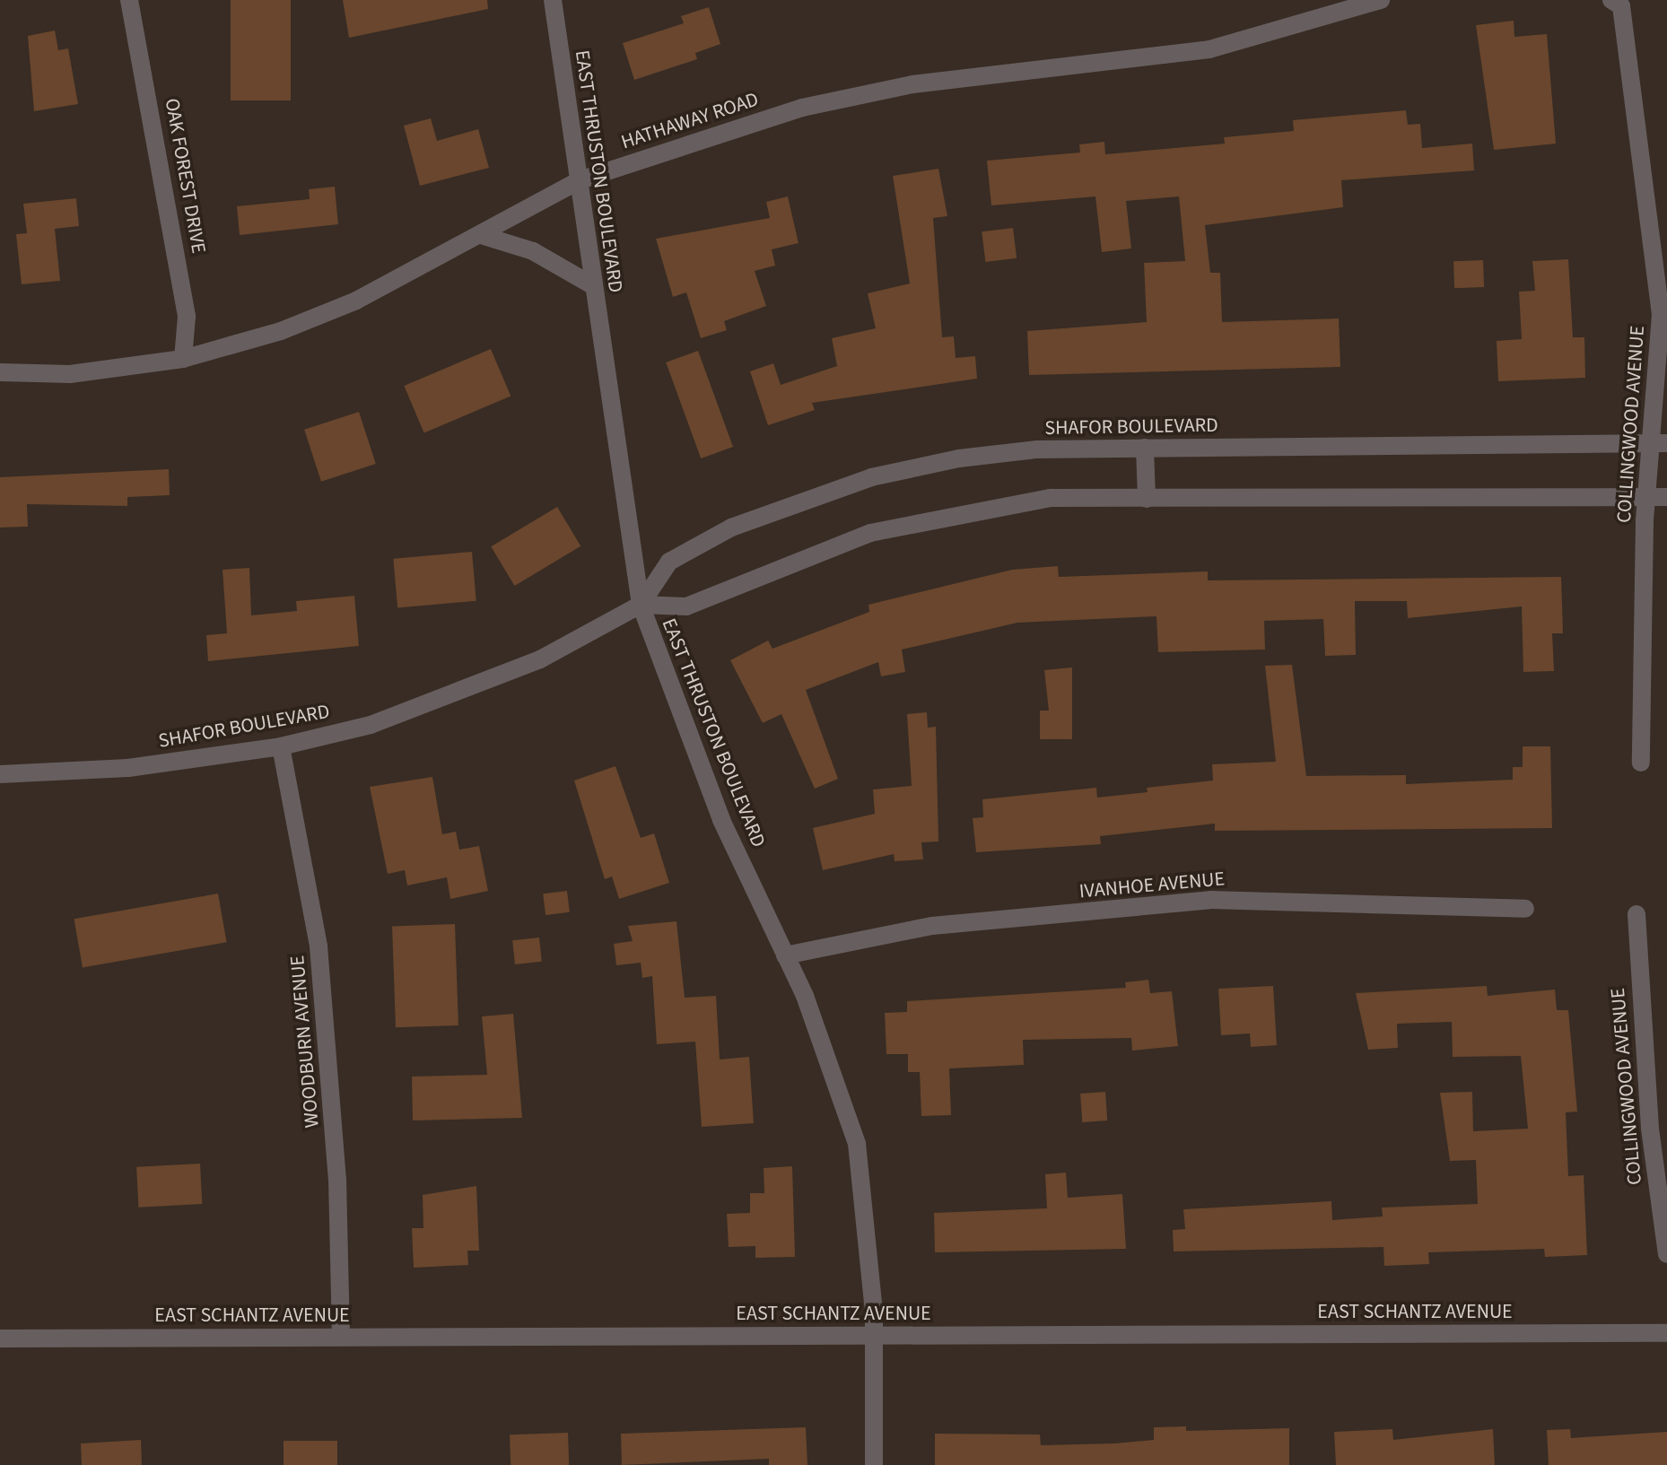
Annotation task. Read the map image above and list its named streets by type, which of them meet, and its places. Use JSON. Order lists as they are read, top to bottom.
{
  "streets": {
    "street": [
      "HATHAWAY ROAD",
      "EAST THRUSTON BOULEVARD",
      "OAK FOREST DRIVE",
      "COLLINGWOOD AVENUE",
      "SHAFOR BOULEVARD",
      "IVANHOE AVENUE",
      "WOODBURN AVENUE",
      "EAST SCHANTZ AVENUE"
    ]
  },
  "crossings": [
    ["HATHAWAY ROAD", "EAST THRUSTON BOULEVARD"],
    ["HATHAWAY ROAD", "OAK FOREST DRIVE"],
    ["EAST THRUSTON BOULEVARD", "SHAFOR BOULEVARD"],
    ["EAST THRUSTON BOULEVARD", "IVANHOE AVENUE"],
    ["EAST THRUSTON BOULEVARD", "EAST SCHANTZ AVENUE"],
    ["COLLINGWOOD AVENUE", "SHAFOR BOULEVARD"],
    ["SHAFOR BOULEVARD", "WOODBURN AVENUE"],
    ["WOODBURN AVENUE", "EAST SCHANTZ AVENUE"]
  ]
}
